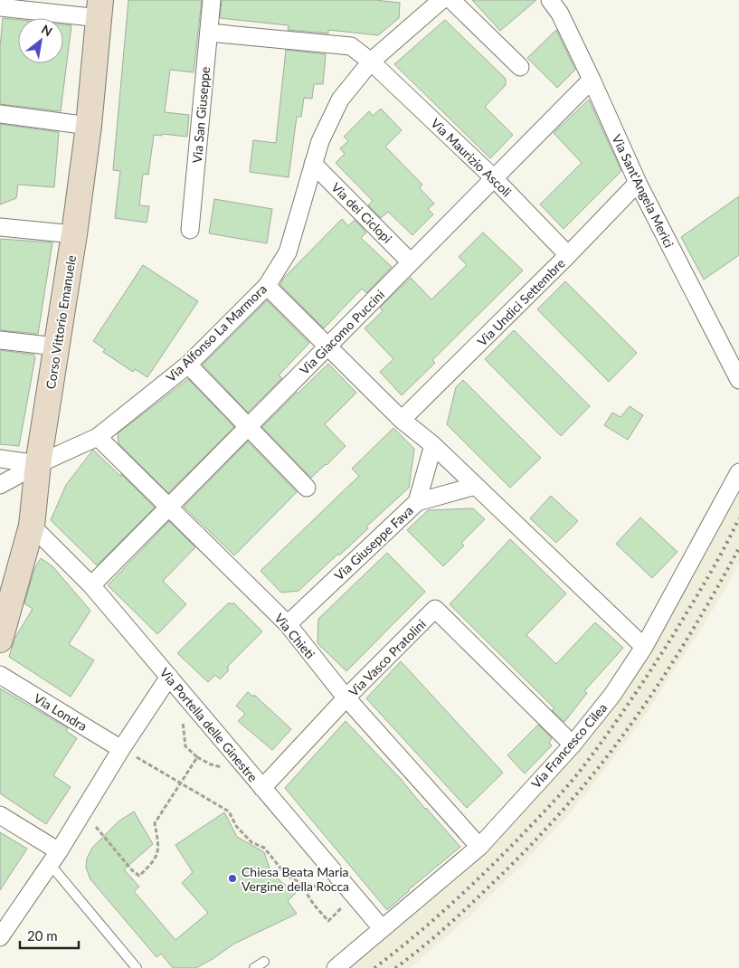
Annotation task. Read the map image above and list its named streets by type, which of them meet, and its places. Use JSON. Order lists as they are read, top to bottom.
{
  "streets": {
    "main road": ["Corso Vittorio Emanuele"],
    "street": [
      "Via San Giuseppe",
      "Via Maurizio Ascoli",
      "Via Sant'Angela Merici",
      "Via dei Ciclopi",
      "Via Undici Settembre",
      "Via Giacomo Puccini",
      "Via Alfonso La Marmora",
      "Via Giuseppe Fava",
      "Via Chieti",
      "Via Vasco Pratolini",
      "Via Londra",
      "Via Portella delle Ginestre",
      "Via Francesco Cilea"
    ]
  },
  "crossings": [
    ["Via San Giuseppe", "Via Maurizio Ascoli"],
    ["Via Maurizio Ascoli", "Via Undici Settembre"],
    ["Via Maurizio Ascoli", "Via Giacomo Puccini"],
    ["Via Maurizio Ascoli", "Via Alfonso La Marmora"],
    ["Via Sant'Angela Merici", "Via Undici Settembre"],
    ["Via Sant'Angela Merici", "Via Giacomo Puccini"],
    ["Via dei Ciclopi", "Via Giacomo Puccini"],
    ["Via dei Ciclopi", "Via Alfonso La Marmora"],
    ["Corso Vittorio Emanuele", "Via Alfonso La Marmora"],
    ["Corso Vittorio Emanuele", "Via Portella delle Ginestre"],
    ["Via Giacomo Puccini", "Via Chieti"],
    ["Via Giacomo Puccini", "Via Portella delle Ginestre"],
    ["Via Alfonso La Marmora", "Via Chieti"],
    ["Via Giuseppe Fava", "Via Chieti"],
    ["Via Chieti", "Via Vasco Pratolini"],
    ["Via Chieti", "Via Francesco Cilea"],
    ["Via Vasco Pratolini", "Via Portella delle Ginestre"],
    ["Via Vasco Pratolini", "Via Francesco Cilea"],
    ["Via Portella delle Ginestre", "Via Francesco Cilea"]
  ],
  "places": ["Chiesa Beata Maria Vergine della Rocca"],
  "scale_bar": "20 m",
  "north": "top right"
}
